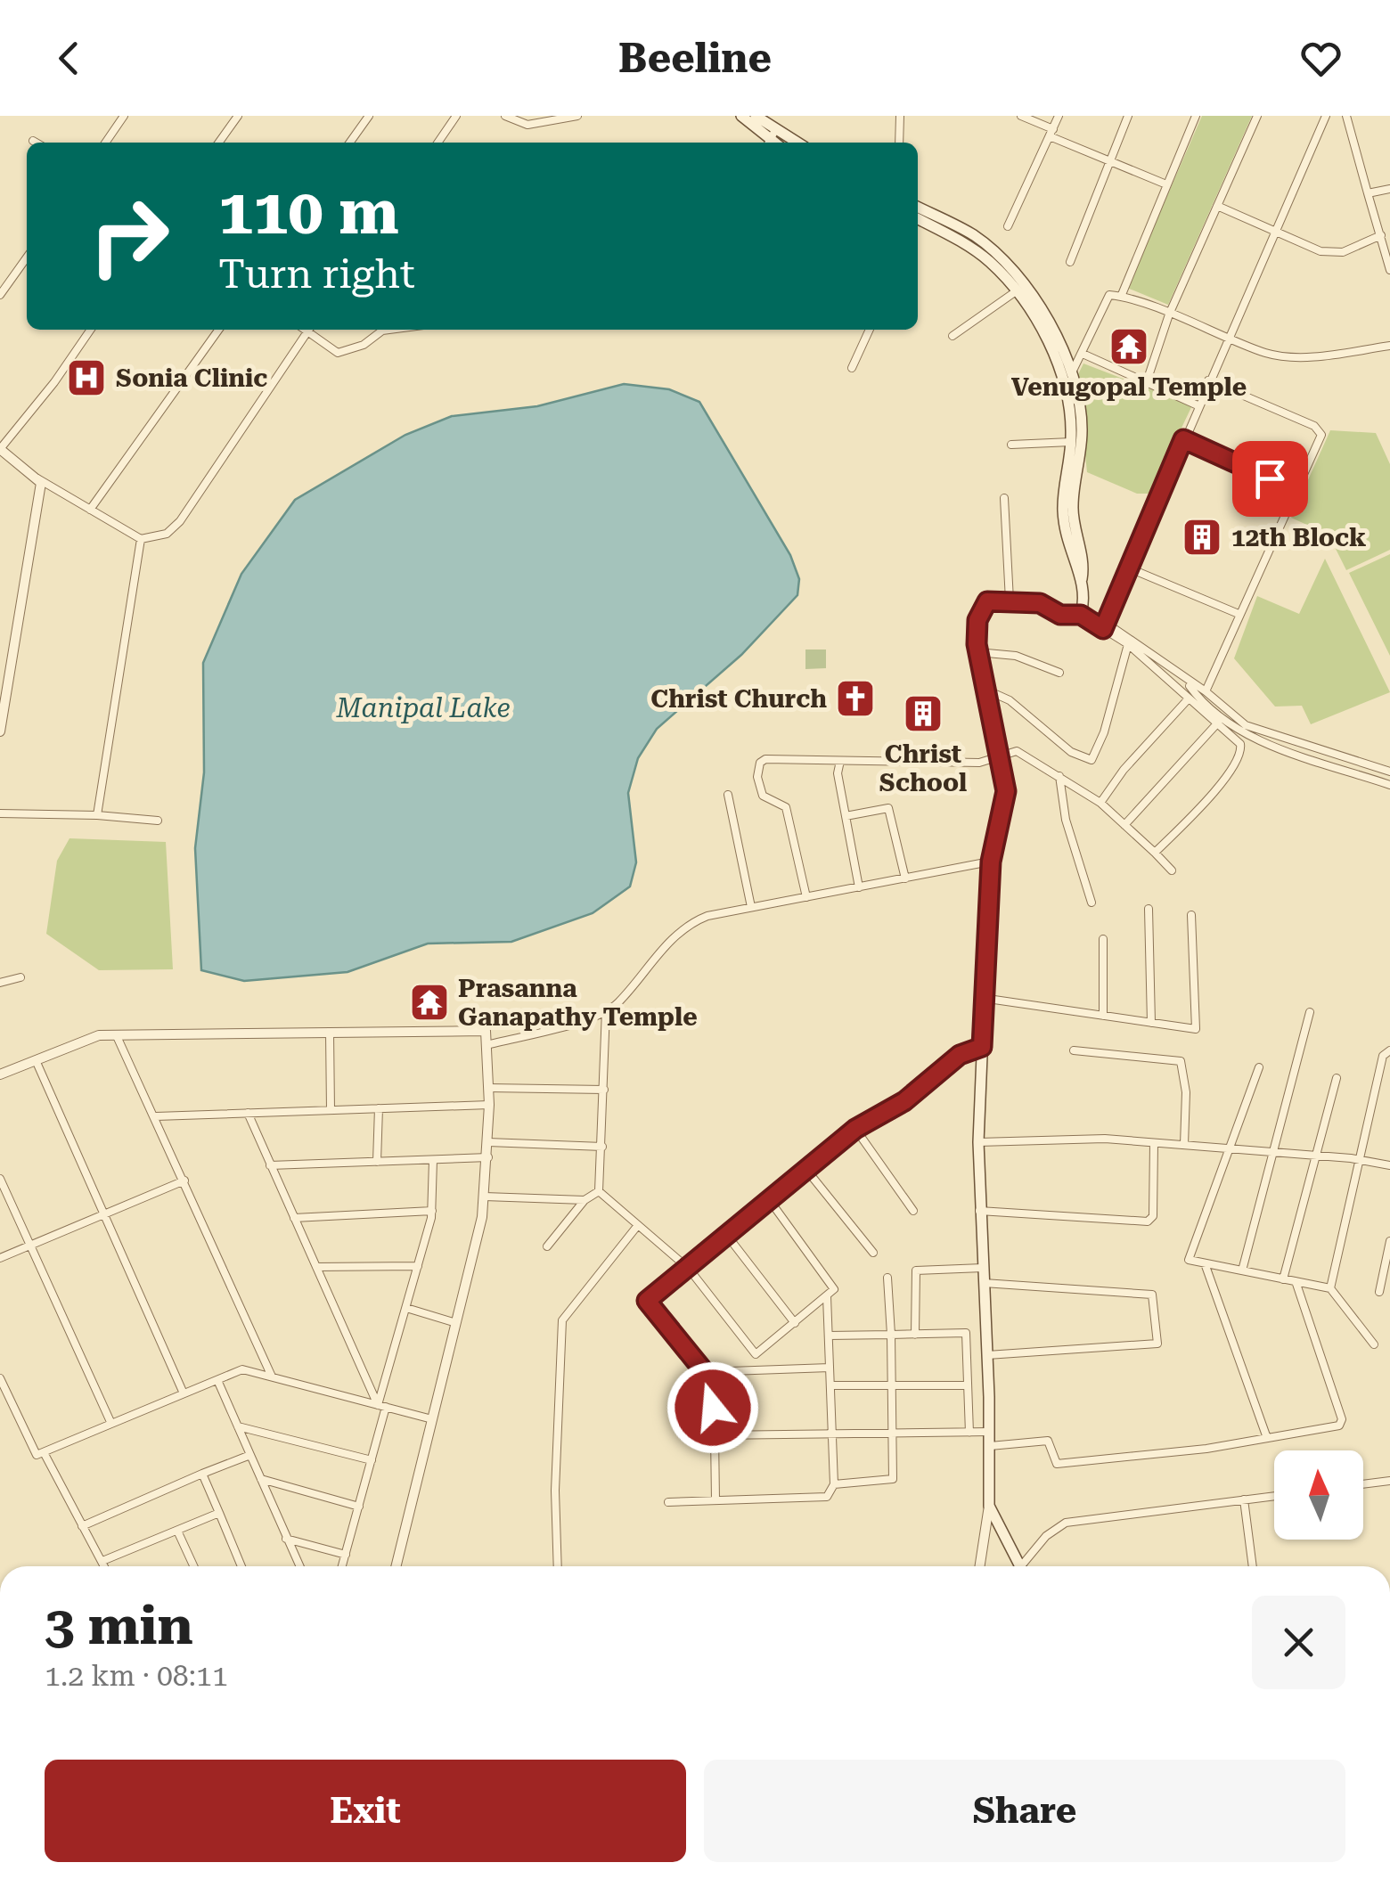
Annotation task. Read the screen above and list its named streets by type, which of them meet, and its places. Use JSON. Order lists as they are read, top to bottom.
{
  "water": ["Manipal Lake"],
  "places": {
    "temple": ["Venugopal Temple", "Prasanna Ganapathy Temple"],
    "hospital": ["Sonia Clinic"],
    "building": ["12th Block", "Christ School"],
    "church": ["Christ Church"]
  },
  "north": "top",
  "page": {
    "header": "Beeline",
    "turn": ["110 m", "Turn right"],
    "heading": ["3 min", "1.2 km · 08:11"],
    "buttons": ["Exit", "Share"]
  }
}
